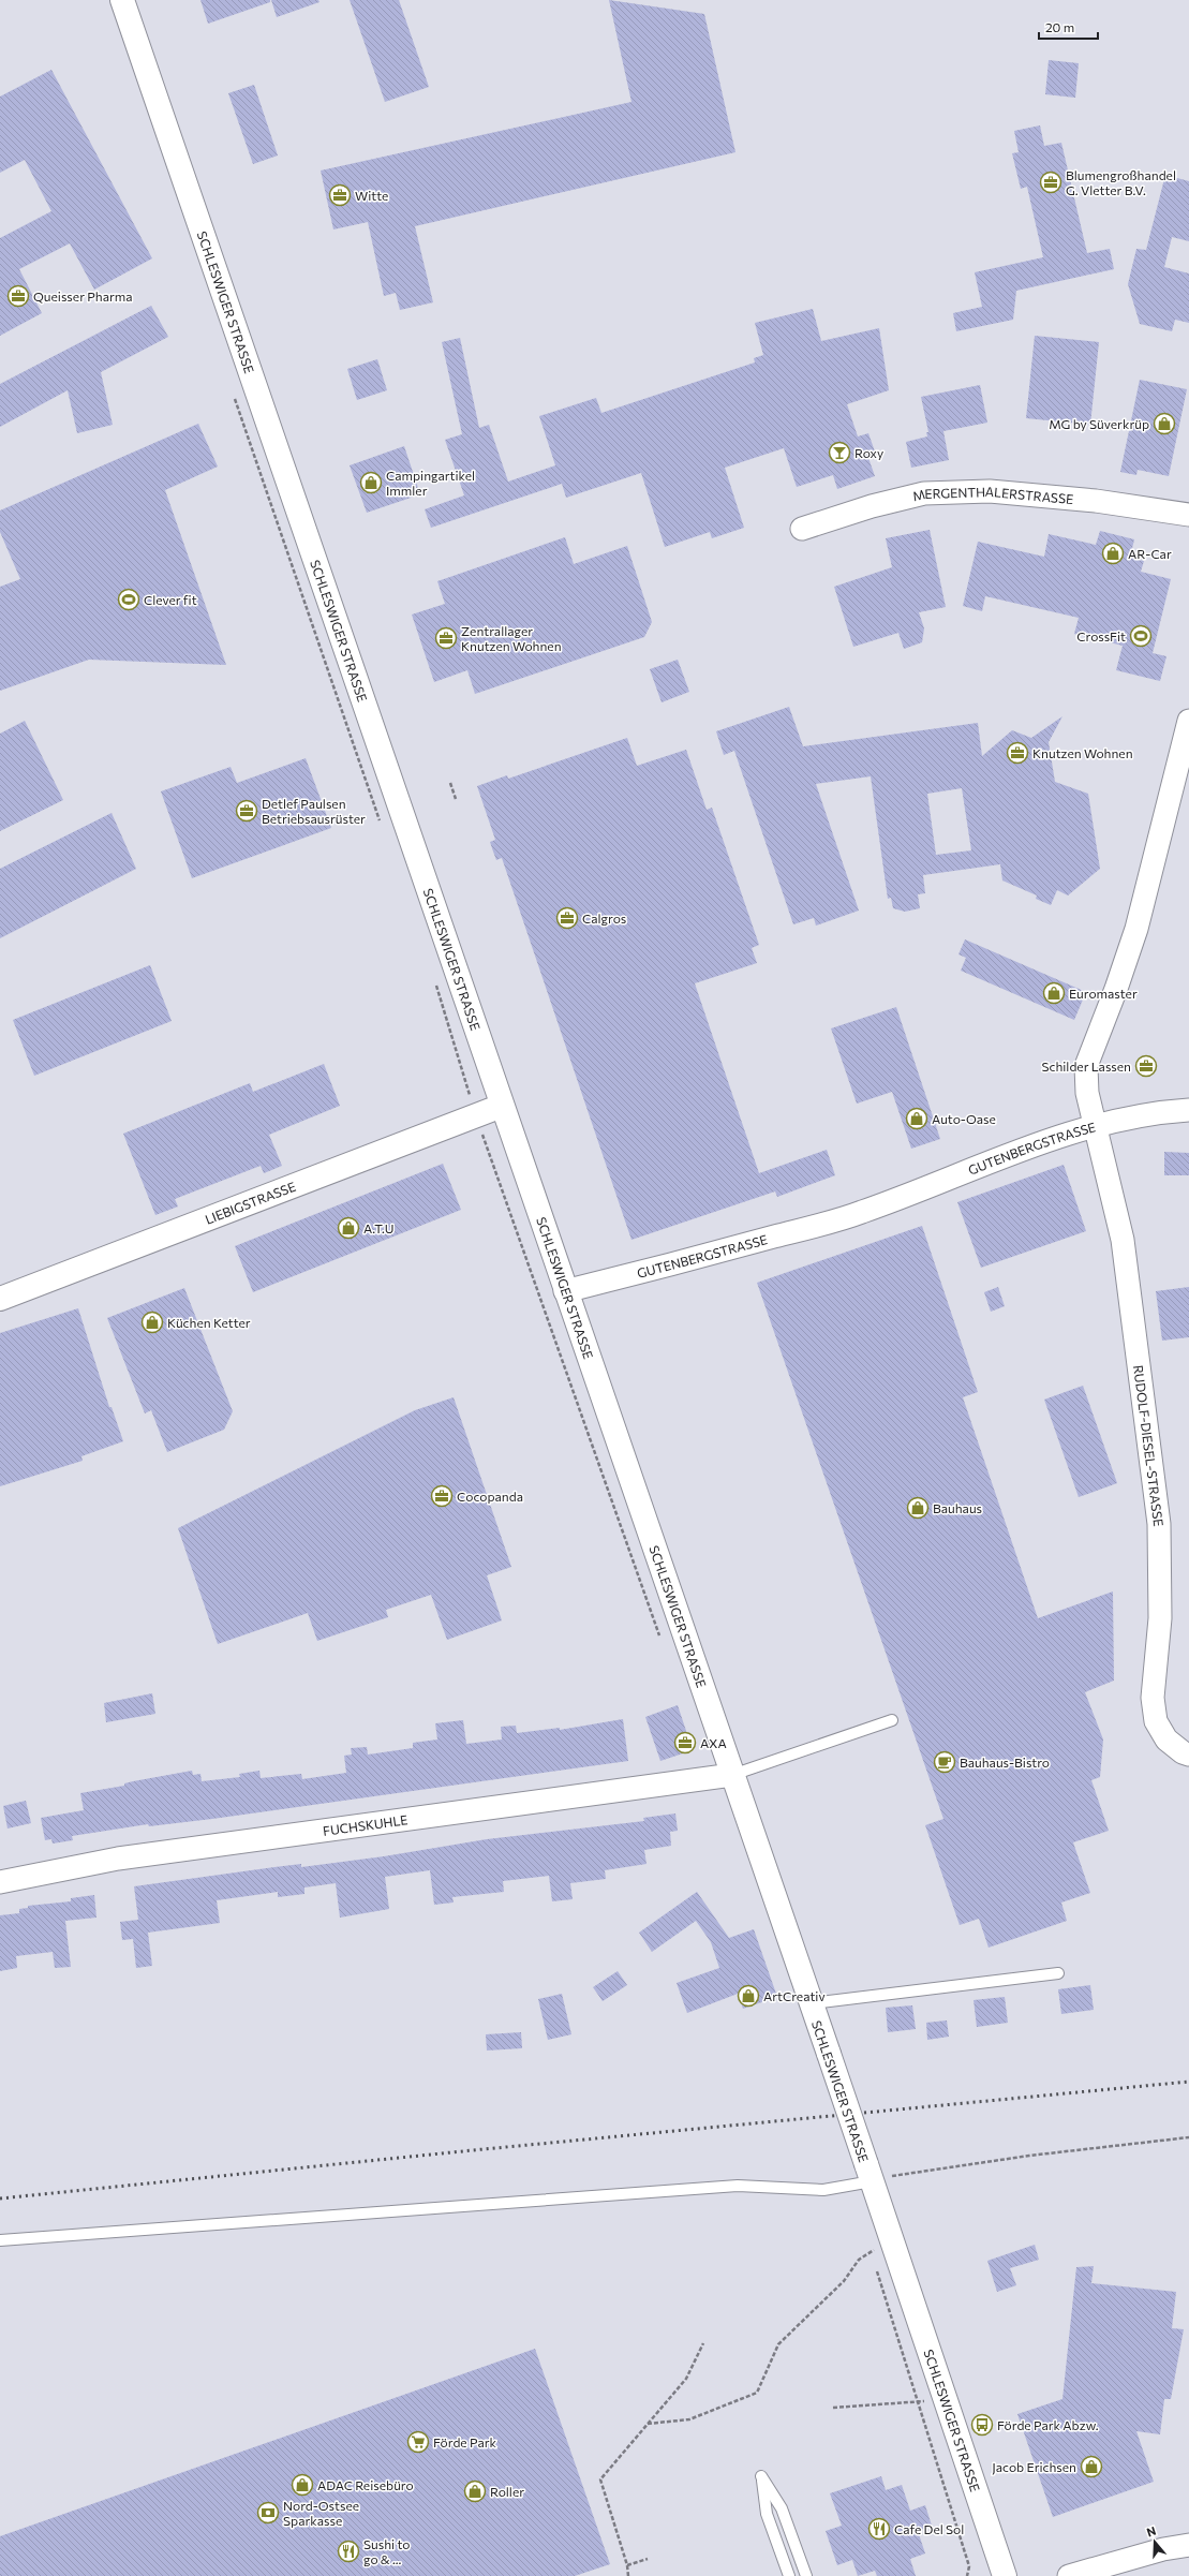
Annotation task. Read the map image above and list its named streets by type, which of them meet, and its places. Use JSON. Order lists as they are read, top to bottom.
{
  "streets": {
    "main road": ["SCHLESWIGER STRASSE", "LIEBIGSTRASSE"],
    "street": [
      "MERGENTHALERSTRASSE",
      "GUTENBERGSTRASSE",
      "RUDOLF-DIESEL-STRASSE",
      "FUCHSKUHLE"
    ]
  },
  "crossings": [
    ["SCHLESWIGER STRASSE", "GUTENBERGSTRASSE"],
    ["SCHLESWIGER STRASSE", "LIEBIGSTRASSE"],
    ["SCHLESWIGER STRASSE", "FUCHSKUHLE"],
    ["GUTENBERGSTRASSE", "RUDOLF-DIESEL-STRASSE"]
  ],
  "places": {
    "office": [
      "Blumengroßhandel G. Vletter B.V.",
      "Witte",
      "Queisser Pharma",
      "Zentrallager Knutzen Wohnen",
      "Knutzen Wohnen",
      "Detlef Paulsen Betriebsausrüster",
      "Calgros",
      "Schilder Lassen",
      "Cocopanda",
      "AXA"
    ],
    "shop": [
      "MG by Süverkrüp",
      "Campingartikel Immler",
      "AR-Car",
      "Euromaster",
      "Auto-Oase",
      "A.T.U",
      "Küchen Ketter",
      "Bauhaus",
      "ArtCreativ",
      "Jacob Erichsen",
      "ADAC Reisebüro",
      "Roller"
    ],
    "bar": ["Roxy"],
    "sports": ["Clever fit", "CrossFit"],
    "cafe": ["Bauhaus-Bistro"],
    "bus stop": ["Förde Park Abzw."],
    "supermarket": ["Förde Park"],
    "bank": ["Nord-Ostsee Sparkasse"],
    "restaurant": ["Cafe Del Sol", "Sushi to go & ..."]
  },
  "scale_bar": "20 m",
  "north": "top"
}
